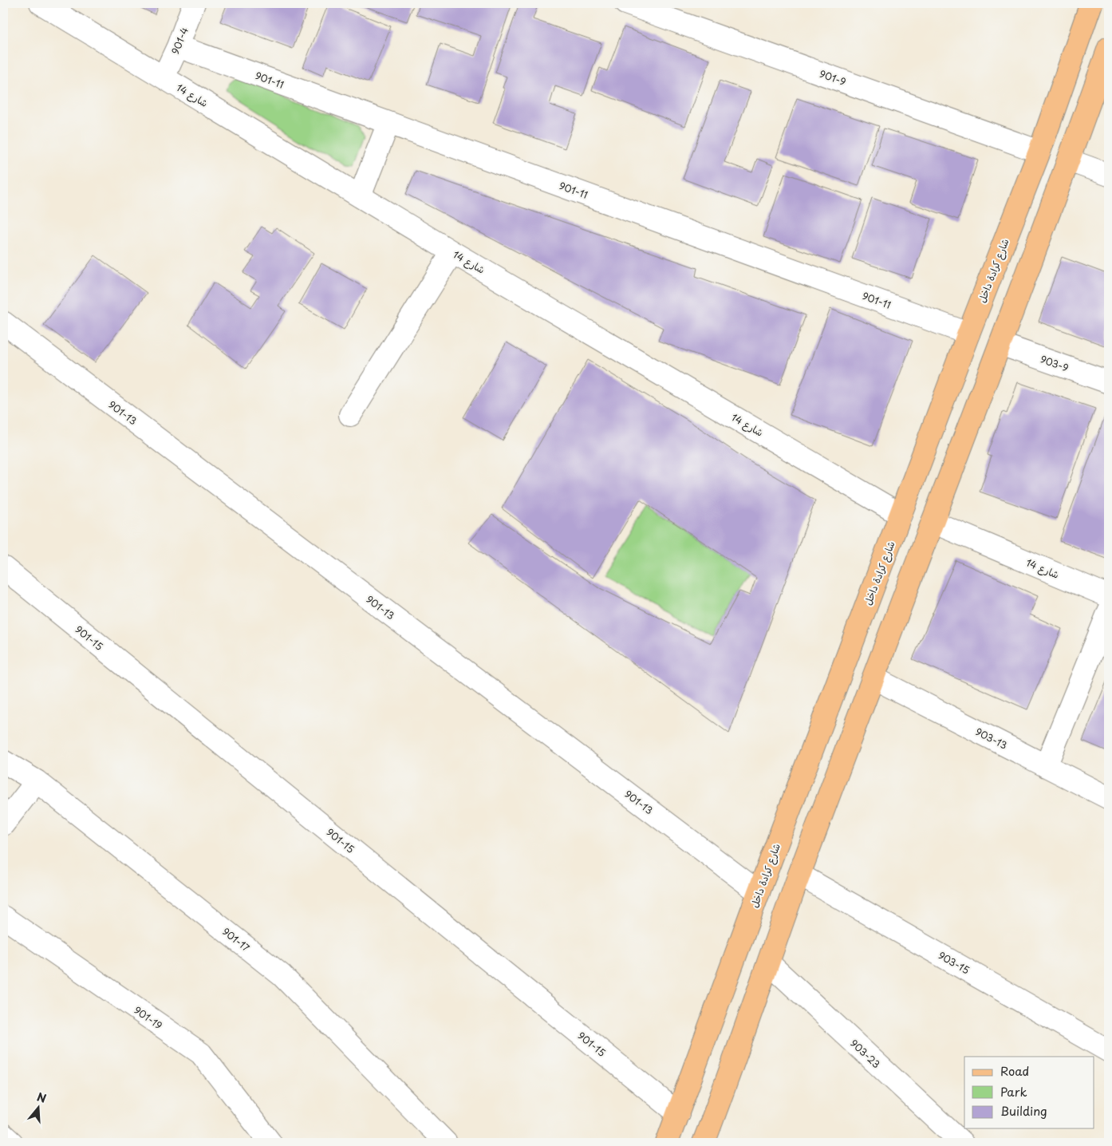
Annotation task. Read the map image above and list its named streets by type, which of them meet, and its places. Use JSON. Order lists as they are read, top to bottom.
{
  "streets": {
    "main road": ["شارع كرادة داخل"],
    "street": [
      "901-4",
      "901-9",
      "901-11",
      "شارع 14",
      "903-9",
      "901-13",
      "901-15",
      "903-13",
      "901-17",
      "903-15",
      "901-19",
      "903-23"
    ]
  },
  "crossings": [
    ["901-4", "901-11"],
    ["901-4", "شارع 14"],
    ["901-9", "شارع كرادة داخل"],
    ["901-11", "شارع كرادة داخل"],
    ["شارع 14", "شارع كرادة داخل"],
    ["شارع كرادة داخل", "901-13"],
    ["شارع كرادة داخل", "901-15"]
  ],
  "legend": ["Road", "Park", "Building"],
  "north": "top"
}
